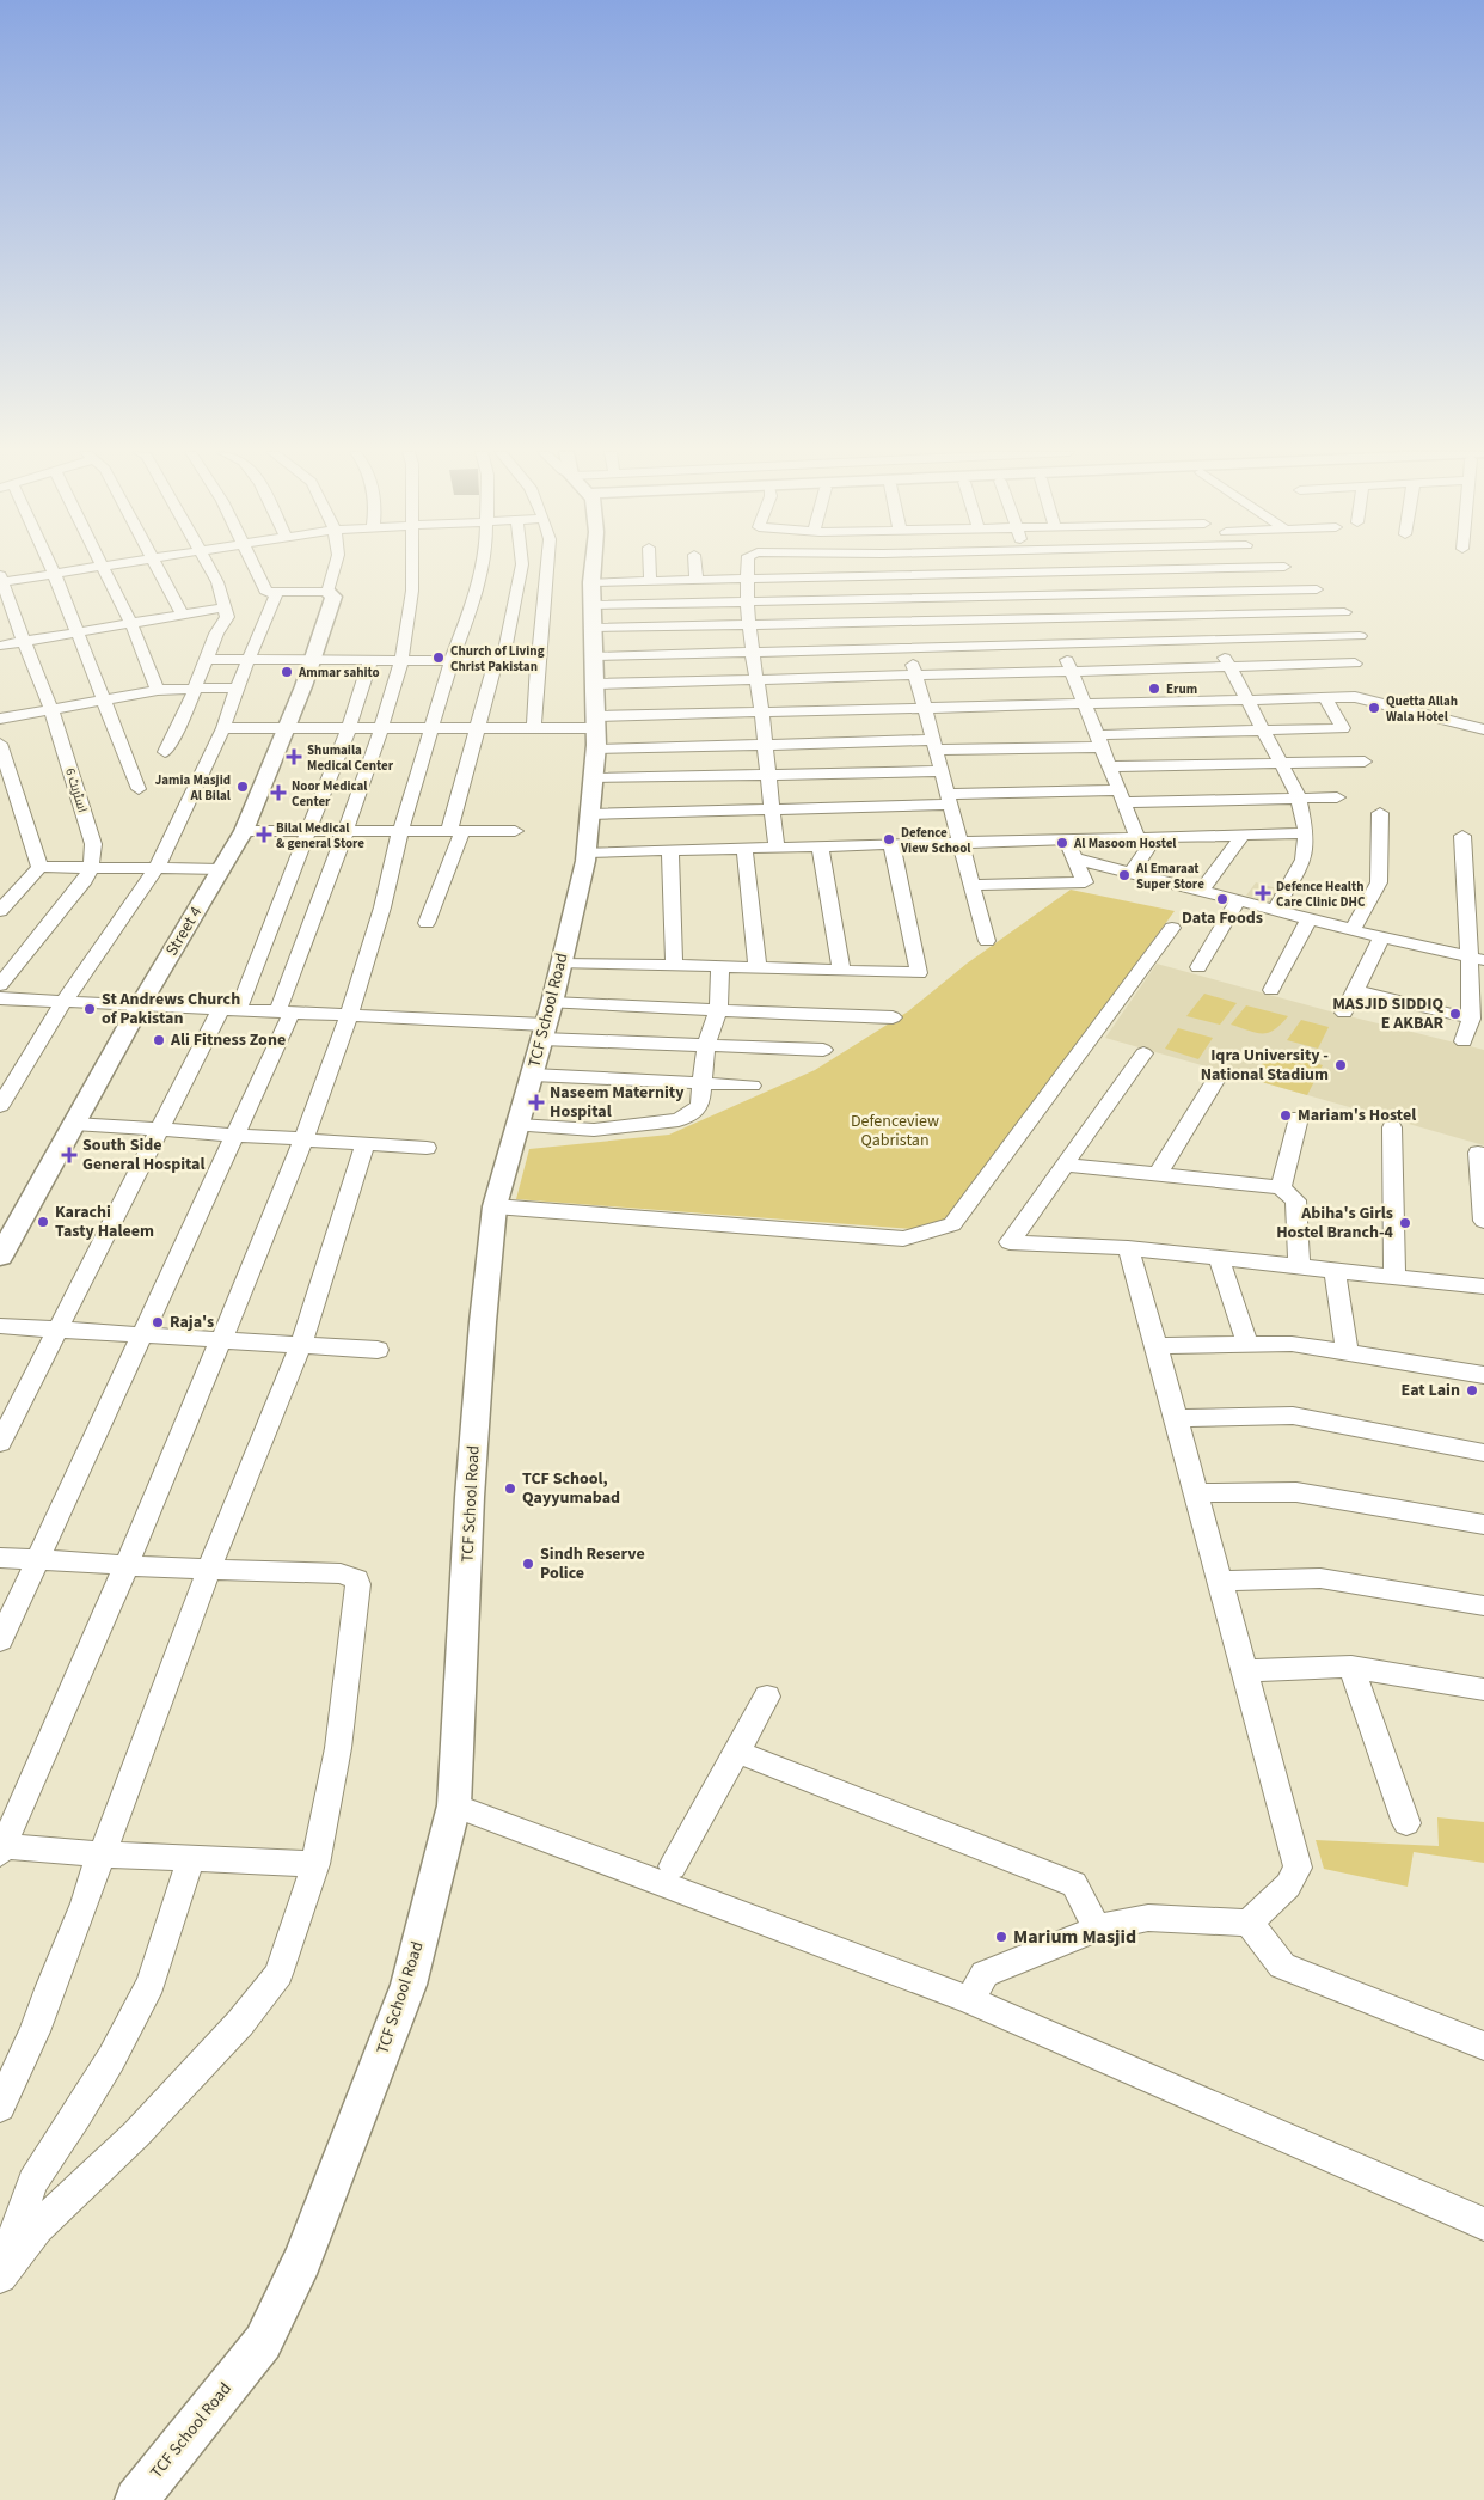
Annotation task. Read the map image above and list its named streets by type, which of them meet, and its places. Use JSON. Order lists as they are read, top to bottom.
{
  "streets": {
    "street": ["اسٹریٹ 6", "Street 4", "TCF School Road"]
  },
  "parks": ["Defenceview Qabristan"],
  "places": {
    "other": [
      "Church of Living Christ Pakistan",
      "Ammar sahito",
      "Erum",
      "Quetta Allah Wala Hotel",
      "Jamia Masjid Al Bilal",
      "Defence View School",
      "Al Masoom Hostel",
      "Al Emaraat Super Store",
      "Data Foods",
      "St Andrews Church of Pakistan",
      "MASJID SIDDIQ E AKBAR",
      "Ali Fitness Zone",
      "Iqra University - National Stadium",
      "Mariam's Hostel",
      "Karachi Tasty Haleem",
      "Abiha's Girls Hostel Branch-4",
      "Raja's",
      "Eat Lain",
      "TCF School, Qayyumabad",
      "Sindh Reserve Police",
      "Marium Masjid"
    ],
    "health": [
      "Shumaila Medical Center",
      "Noor Medical Center",
      "Bilal Medical & general Store",
      "Defence Health Care Clinic DHC",
      "Naseem Maternity Hospital",
      "South Side General Hospital"
    ]
  }
}
